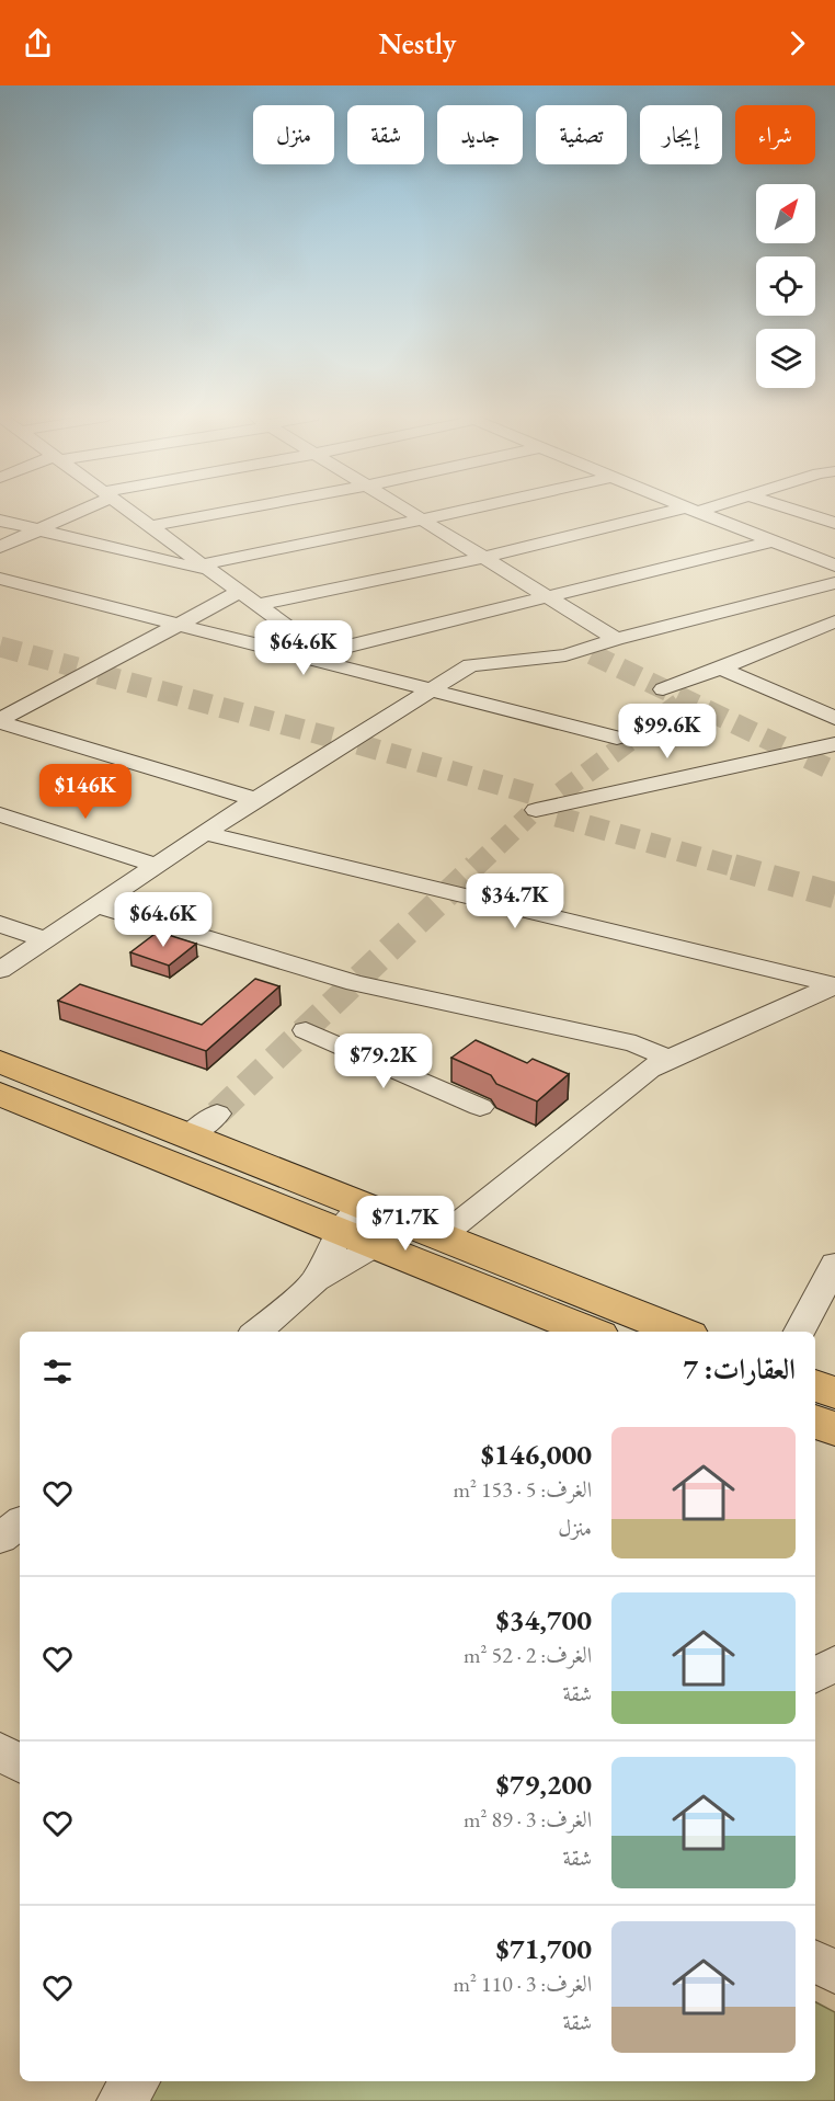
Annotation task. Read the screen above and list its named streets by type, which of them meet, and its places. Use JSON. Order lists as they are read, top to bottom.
{
  "north": "top right",
  "page": {
    "header": "Nestly",
    "chip": [
      "شراء",
      "إيجار",
      "تصفية",
      "جديد",
      "شقة",
      "منزل"
    ],
    "price": [
      "$64.6K",
      "$99.6K",
      "$146K",
      "$34.7K",
      "$64.6K",
      "$79.2K",
      "$71.7K"
    ],
    "heading": "العقارات: 7",
    "list": [
      {
        "name": "$146,000",
        "note": "الغرف: 5 · 153 m² · منزل"
      },
      {
        "name": "$34,700",
        "note": "الغرف: 2 · 52 m² · شقة"
      },
      {
        "name": "$79,200",
        "note": "الغرف: 3 · 89 m² · شقة"
      },
      {
        "name": "$71,700",
        "note": "الغرف: 3 · 110 m² · شقة"
      }
    ]
  }
}
